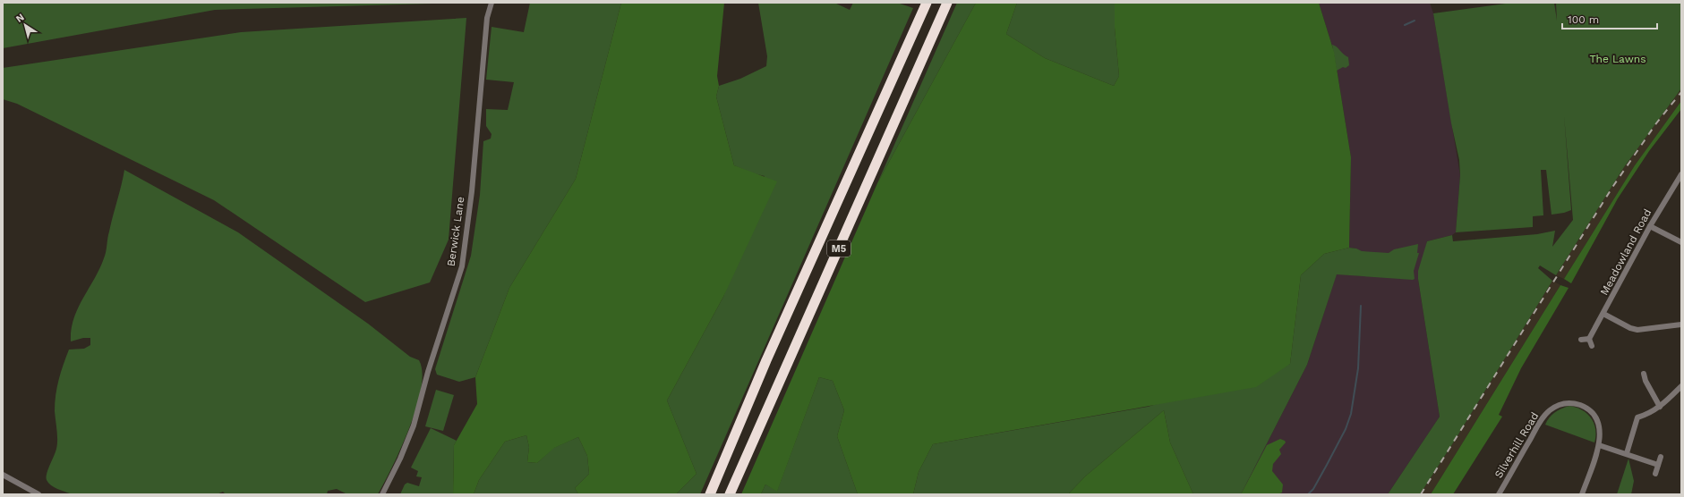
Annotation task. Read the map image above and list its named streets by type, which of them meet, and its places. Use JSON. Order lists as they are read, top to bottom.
{
  "streets": {
    "highway": ["M5"],
    "street": ["Berwick Lane", "Meadowland Road", "Silverhill Road"]
  },
  "parks": ["The Lawns"],
  "scale_bar": "100 m",
  "north": "top left"
}
